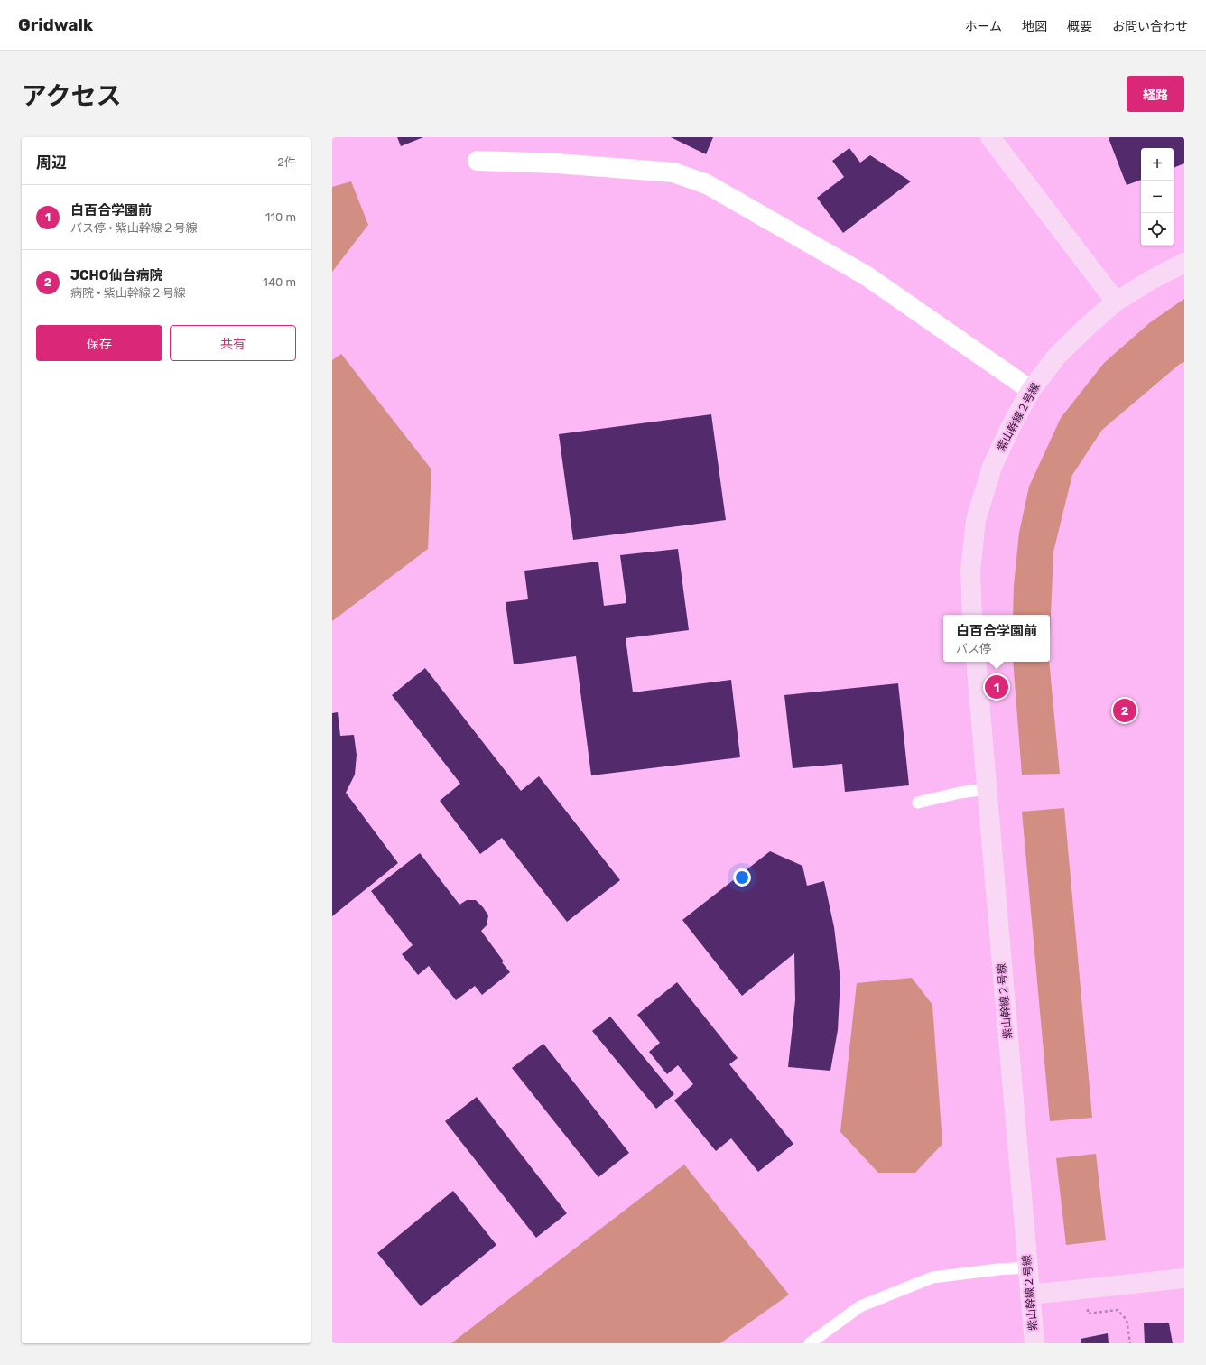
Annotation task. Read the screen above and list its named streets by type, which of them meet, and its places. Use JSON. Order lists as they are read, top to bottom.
{
  "streets": {
    "street": ["紫山幹線２号線"]
  },
  "page": {
    "header": "Gridwalk",
    "nav": [
      "ホーム",
      "地図",
      "概要",
      "お問い合わせ"
    ],
    "title": "アクセス",
    "buttons": [
      "経路",
      ["保存", "共有"]
    ],
    "heading": ["周辺", "2件"],
    "map_buttons": ["+", "−"],
    "list": [
      {
        "mark": "1",
        "name": "白百合学園前",
        "note": "バス停 · 紫山幹線２号線",
        "value": "110 m"
      },
      {
        "mark": "2",
        "name": "JCHO仙台病院",
        "note": "病院 · 紫山幹線２号線",
        "value": "140 m"
      }
    ],
    "popup": ["白百合学園前", "バス停"],
    "pins": ["1", "2"]
  }
}
